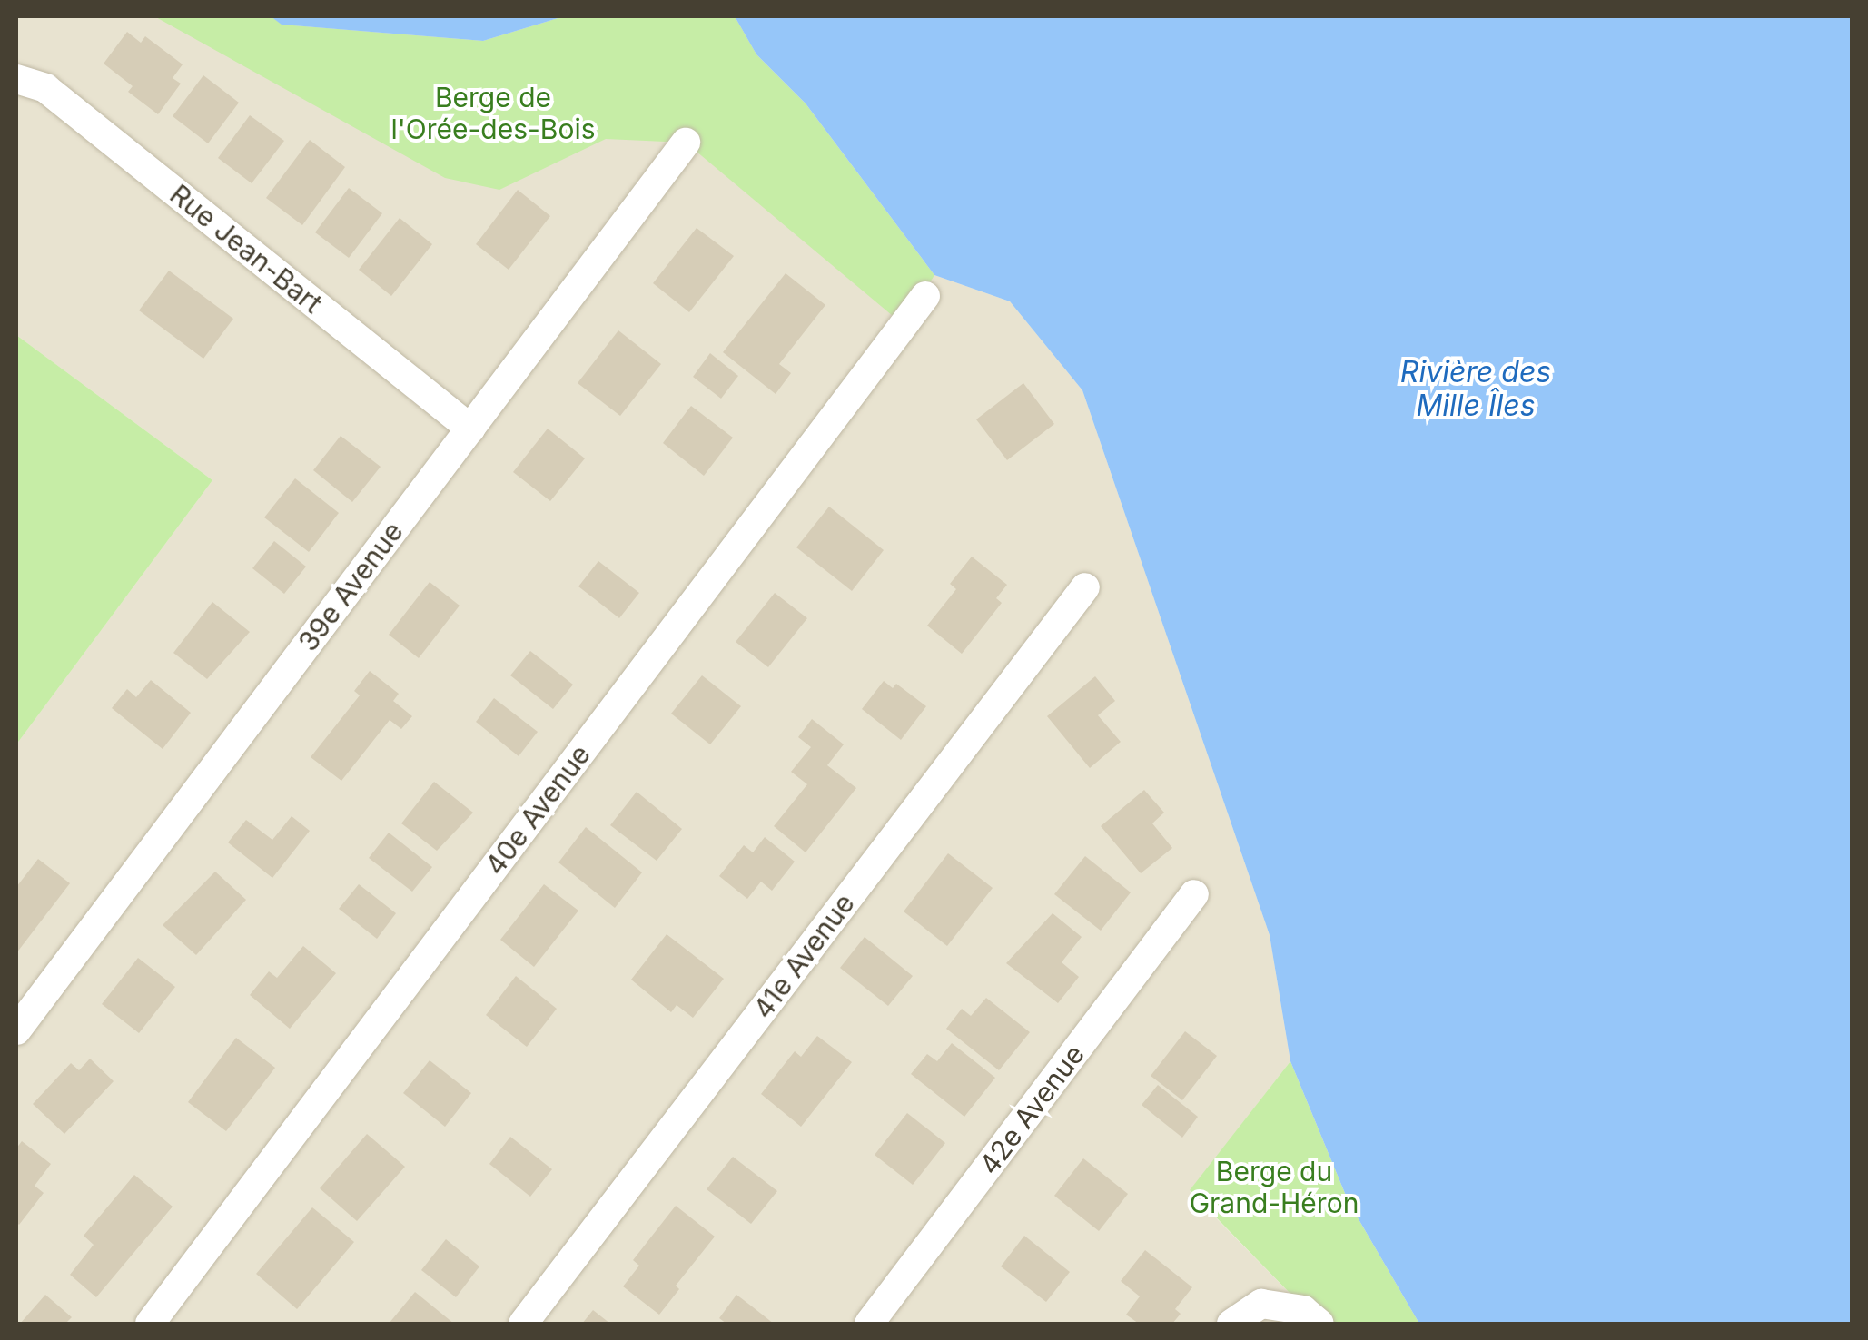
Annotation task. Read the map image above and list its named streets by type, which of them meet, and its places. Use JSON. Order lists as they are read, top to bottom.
{
  "streets": {
    "street": [
      "Rue Jean-Bart",
      "39e Avenue",
      "40e Avenue",
      "41e Avenue",
      "42e Avenue"
    ]
  },
  "crossings": [
    ["Rue Jean-Bart", "39e Avenue"]
  ],
  "water": ["Rivière des Mille Îles"],
  "parks": ["Berge de l'Orée-des-Bois", "Berge du Grand-Héron"]
}
